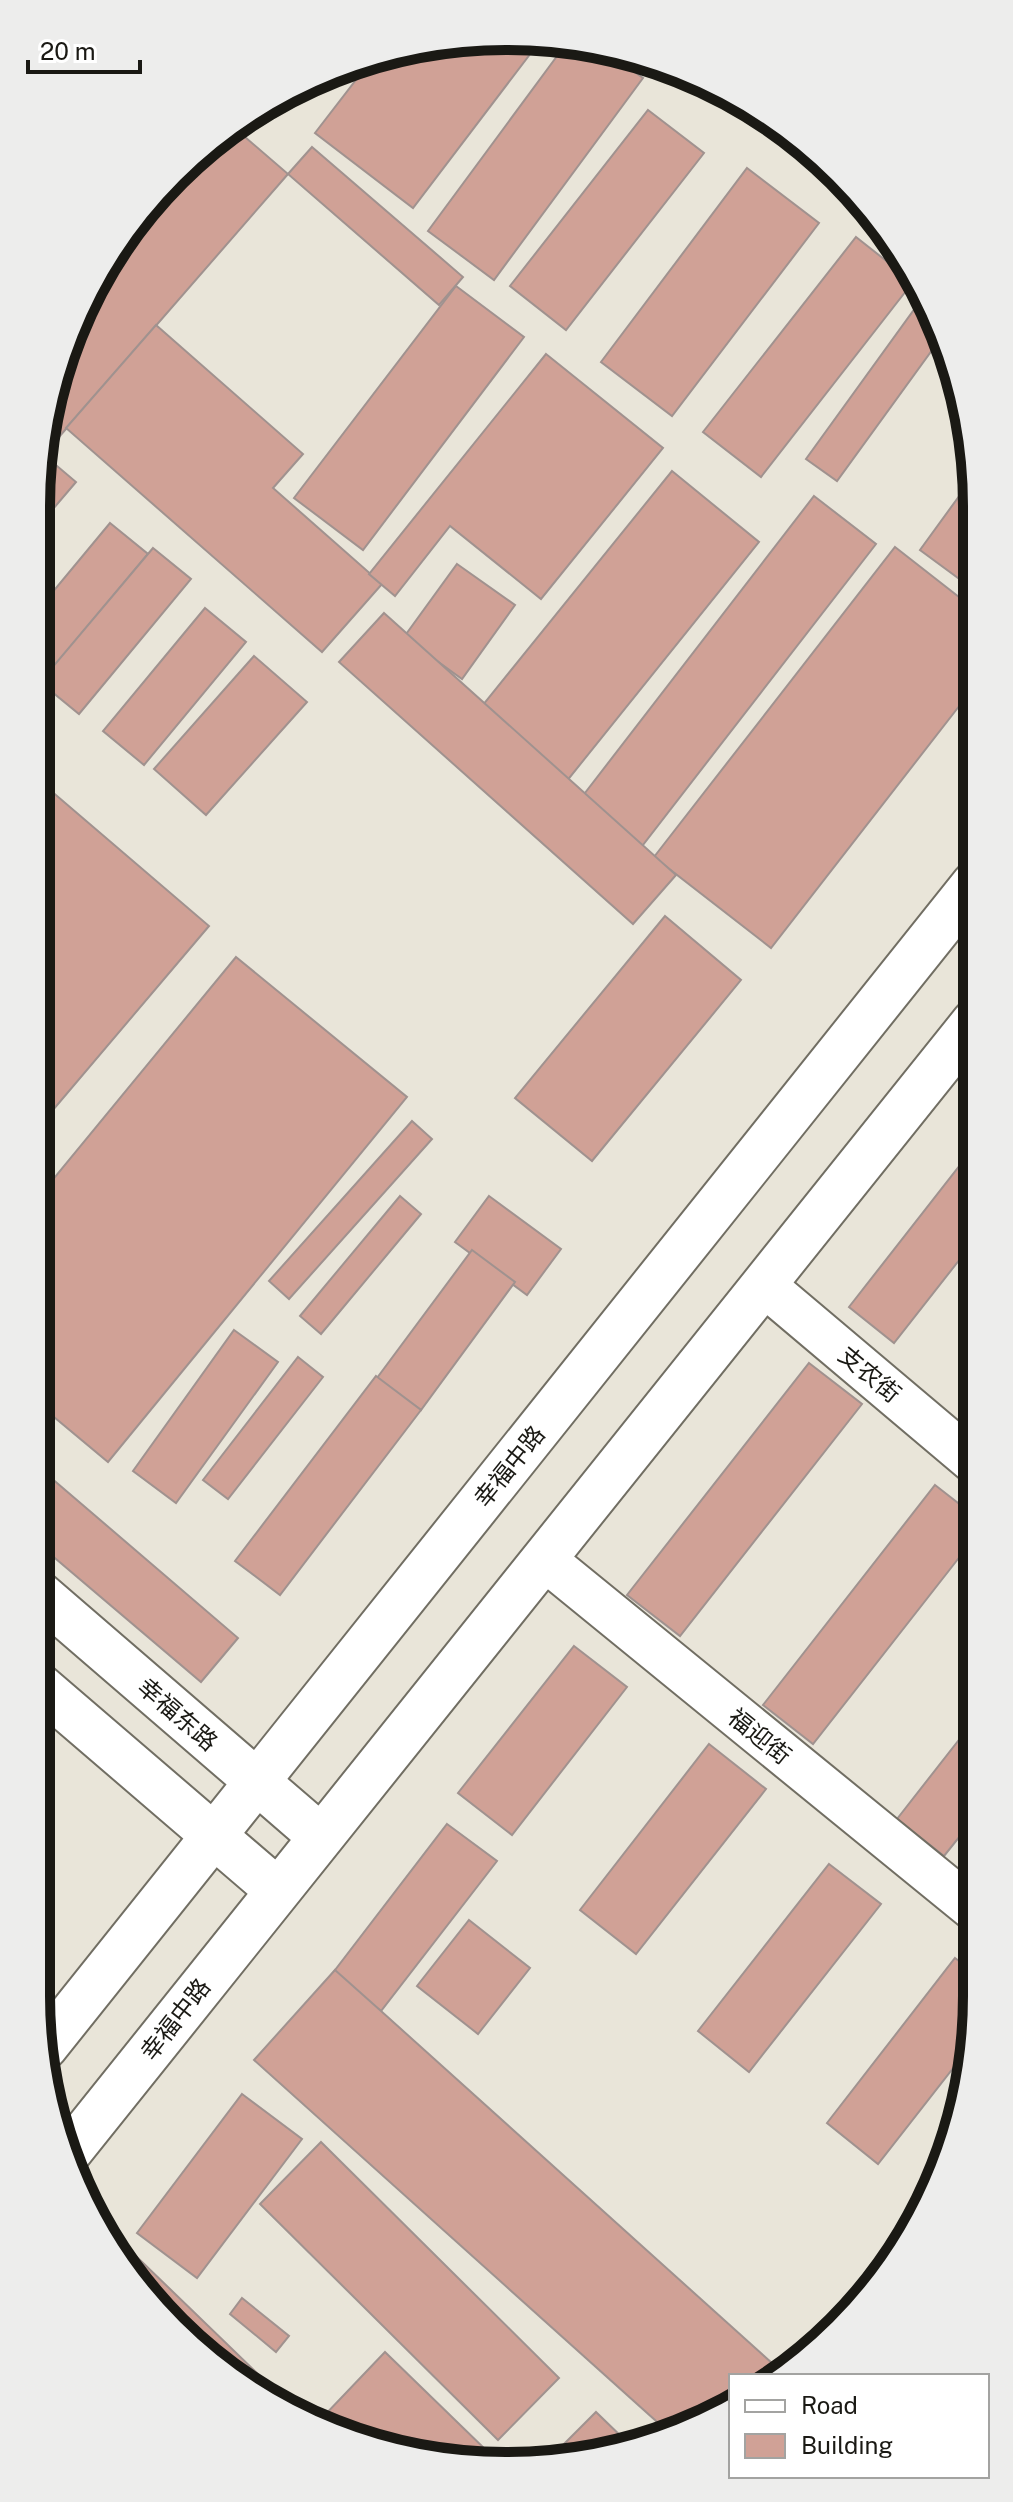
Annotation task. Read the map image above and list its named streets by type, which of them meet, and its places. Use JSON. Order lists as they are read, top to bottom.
{
  "streets": {
    "street": [
      "支农街",
      "幸福中路",
      "幸福东路",
      "福迎街"
    ]
  },
  "crossings": [
    ["支农街", "幸福中路"],
    ["幸福中路", "幸福东路"],
    ["幸福中路", "福迎街"]
  ],
  "legend": ["Road", "Building"],
  "scale_bar": "20 m"
}
